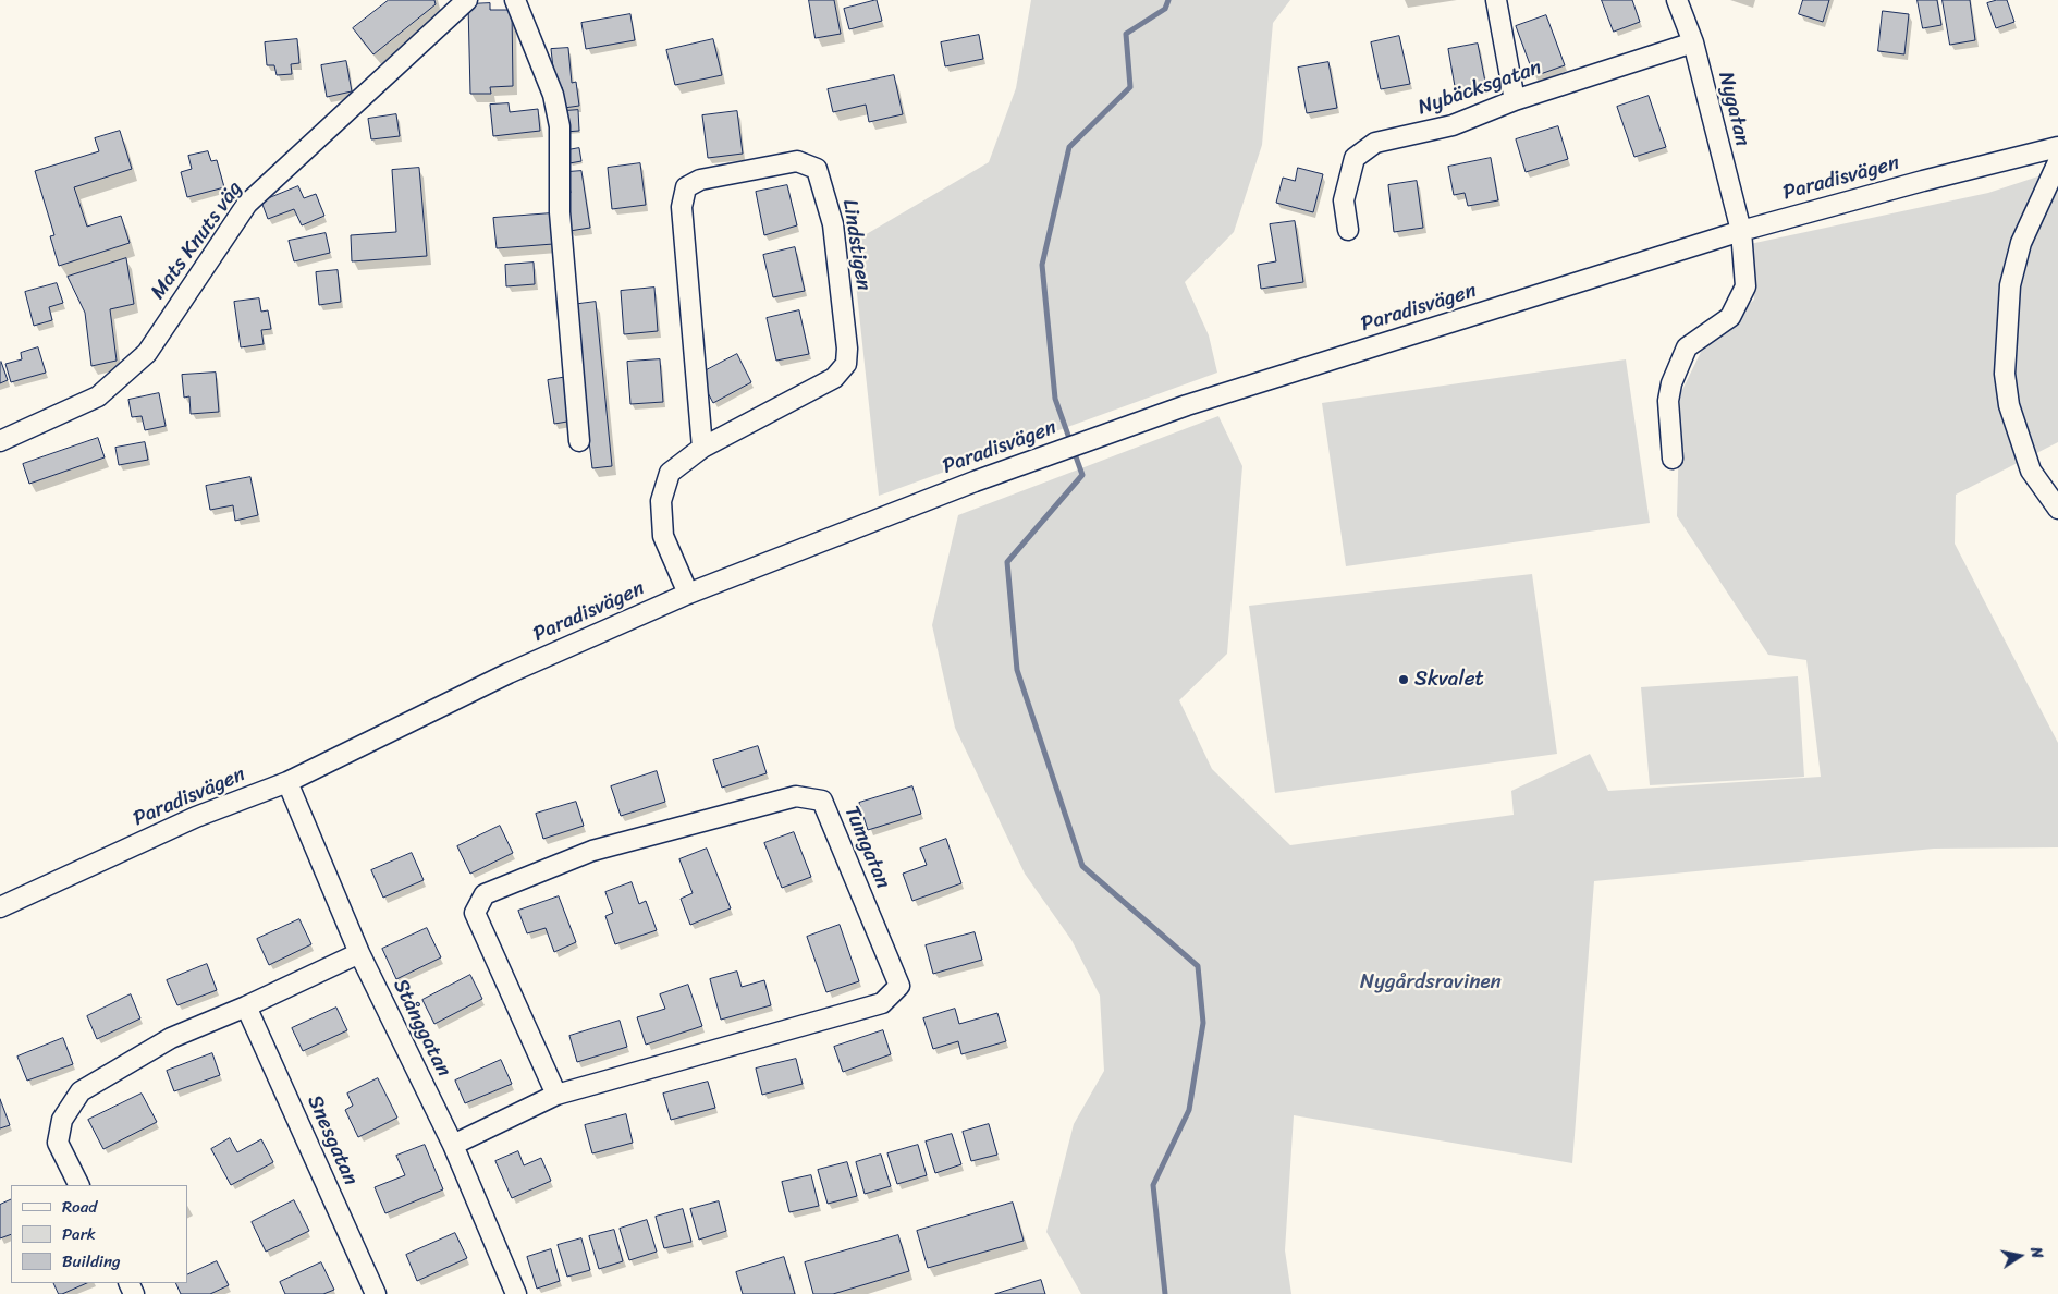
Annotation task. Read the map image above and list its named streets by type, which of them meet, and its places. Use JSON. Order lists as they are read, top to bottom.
{
  "streets": {
    "street": [
      "Nybäcksgatan",
      "Nygatan",
      "Paradisvägen",
      "Mats Knuts väg",
      "Lindstigen",
      "Tumgatan",
      "Stånggatan",
      "Snesgatan"
    ]
  },
  "crossings": [
    ["Nybäcksgatan", "Nygatan"],
    ["Nygatan", "Paradisvägen"],
    ["Paradisvägen", "Lindstigen"],
    ["Paradisvägen", "Stånggatan"],
    ["Tumgatan", "Stånggatan"]
  ],
  "parks": ["Nygårdsravinen"],
  "places": ["Skvalet"],
  "legend": ["Road", "Park", "Building"],
  "north": "right"
}
